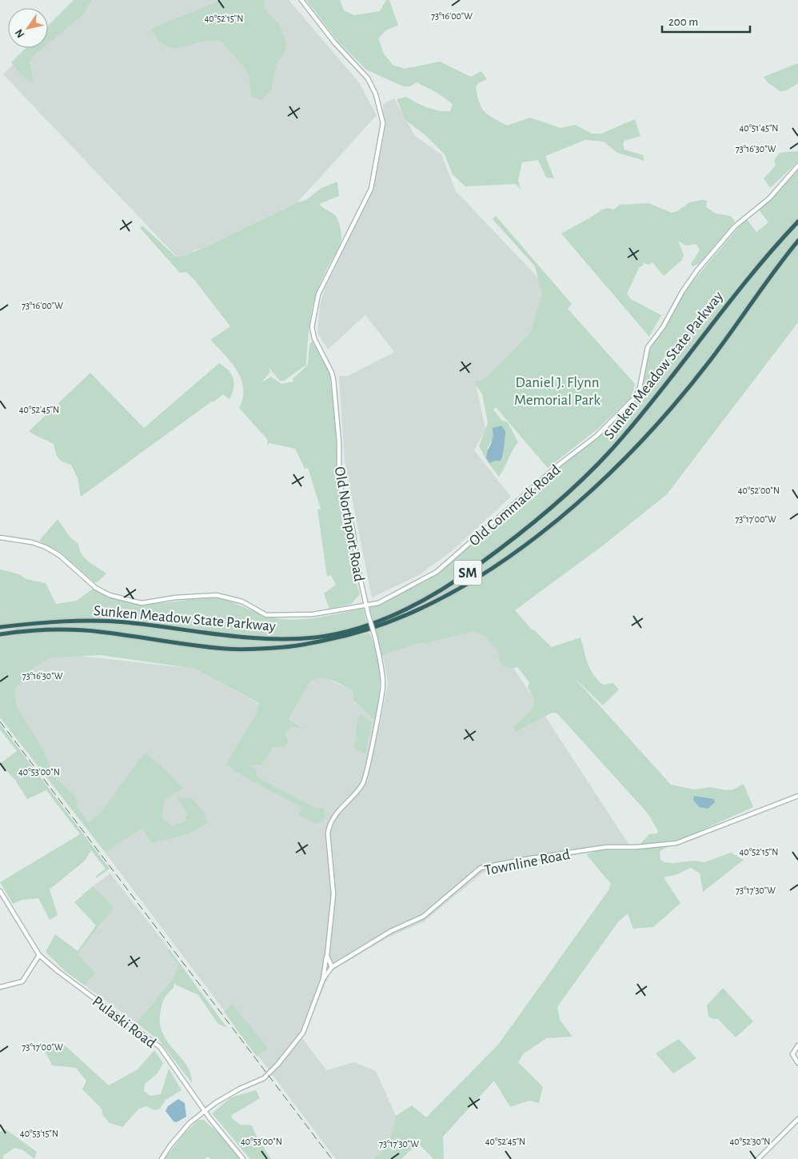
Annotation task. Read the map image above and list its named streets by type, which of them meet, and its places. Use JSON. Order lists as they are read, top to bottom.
{
  "streets": {
    "highway": ["Sunken Meadow State Parkway", "SM"],
    "main road": [
      "Old Commack Road",
      "Old Northport Road",
      "Townline Road",
      "Pulaski Road"
    ]
  },
  "crossings": [
    ["Old Commack Road", "Old Northport Road"],
    ["Old Northport Road", "Townline Road"],
    ["Townline Road", "Pulaski Road"]
  ],
  "parks": ["Daniel J. Flynn Memorial Park"],
  "scale_bar": "200 m",
  "north": "bottom left",
  "coordinates": [
    "73°16'00\"W",
    "40°52'15\"N",
    "40°51'45\"N",
    "73°16'30\"W",
    "40°52'45\"N",
    "40°52'00\"N",
    "73°17'00\"W",
    "40°53'00\"N",
    "73°17'30\"W",
    "40°53'15\"N",
    "40°52'30\"N"
  ]
}
